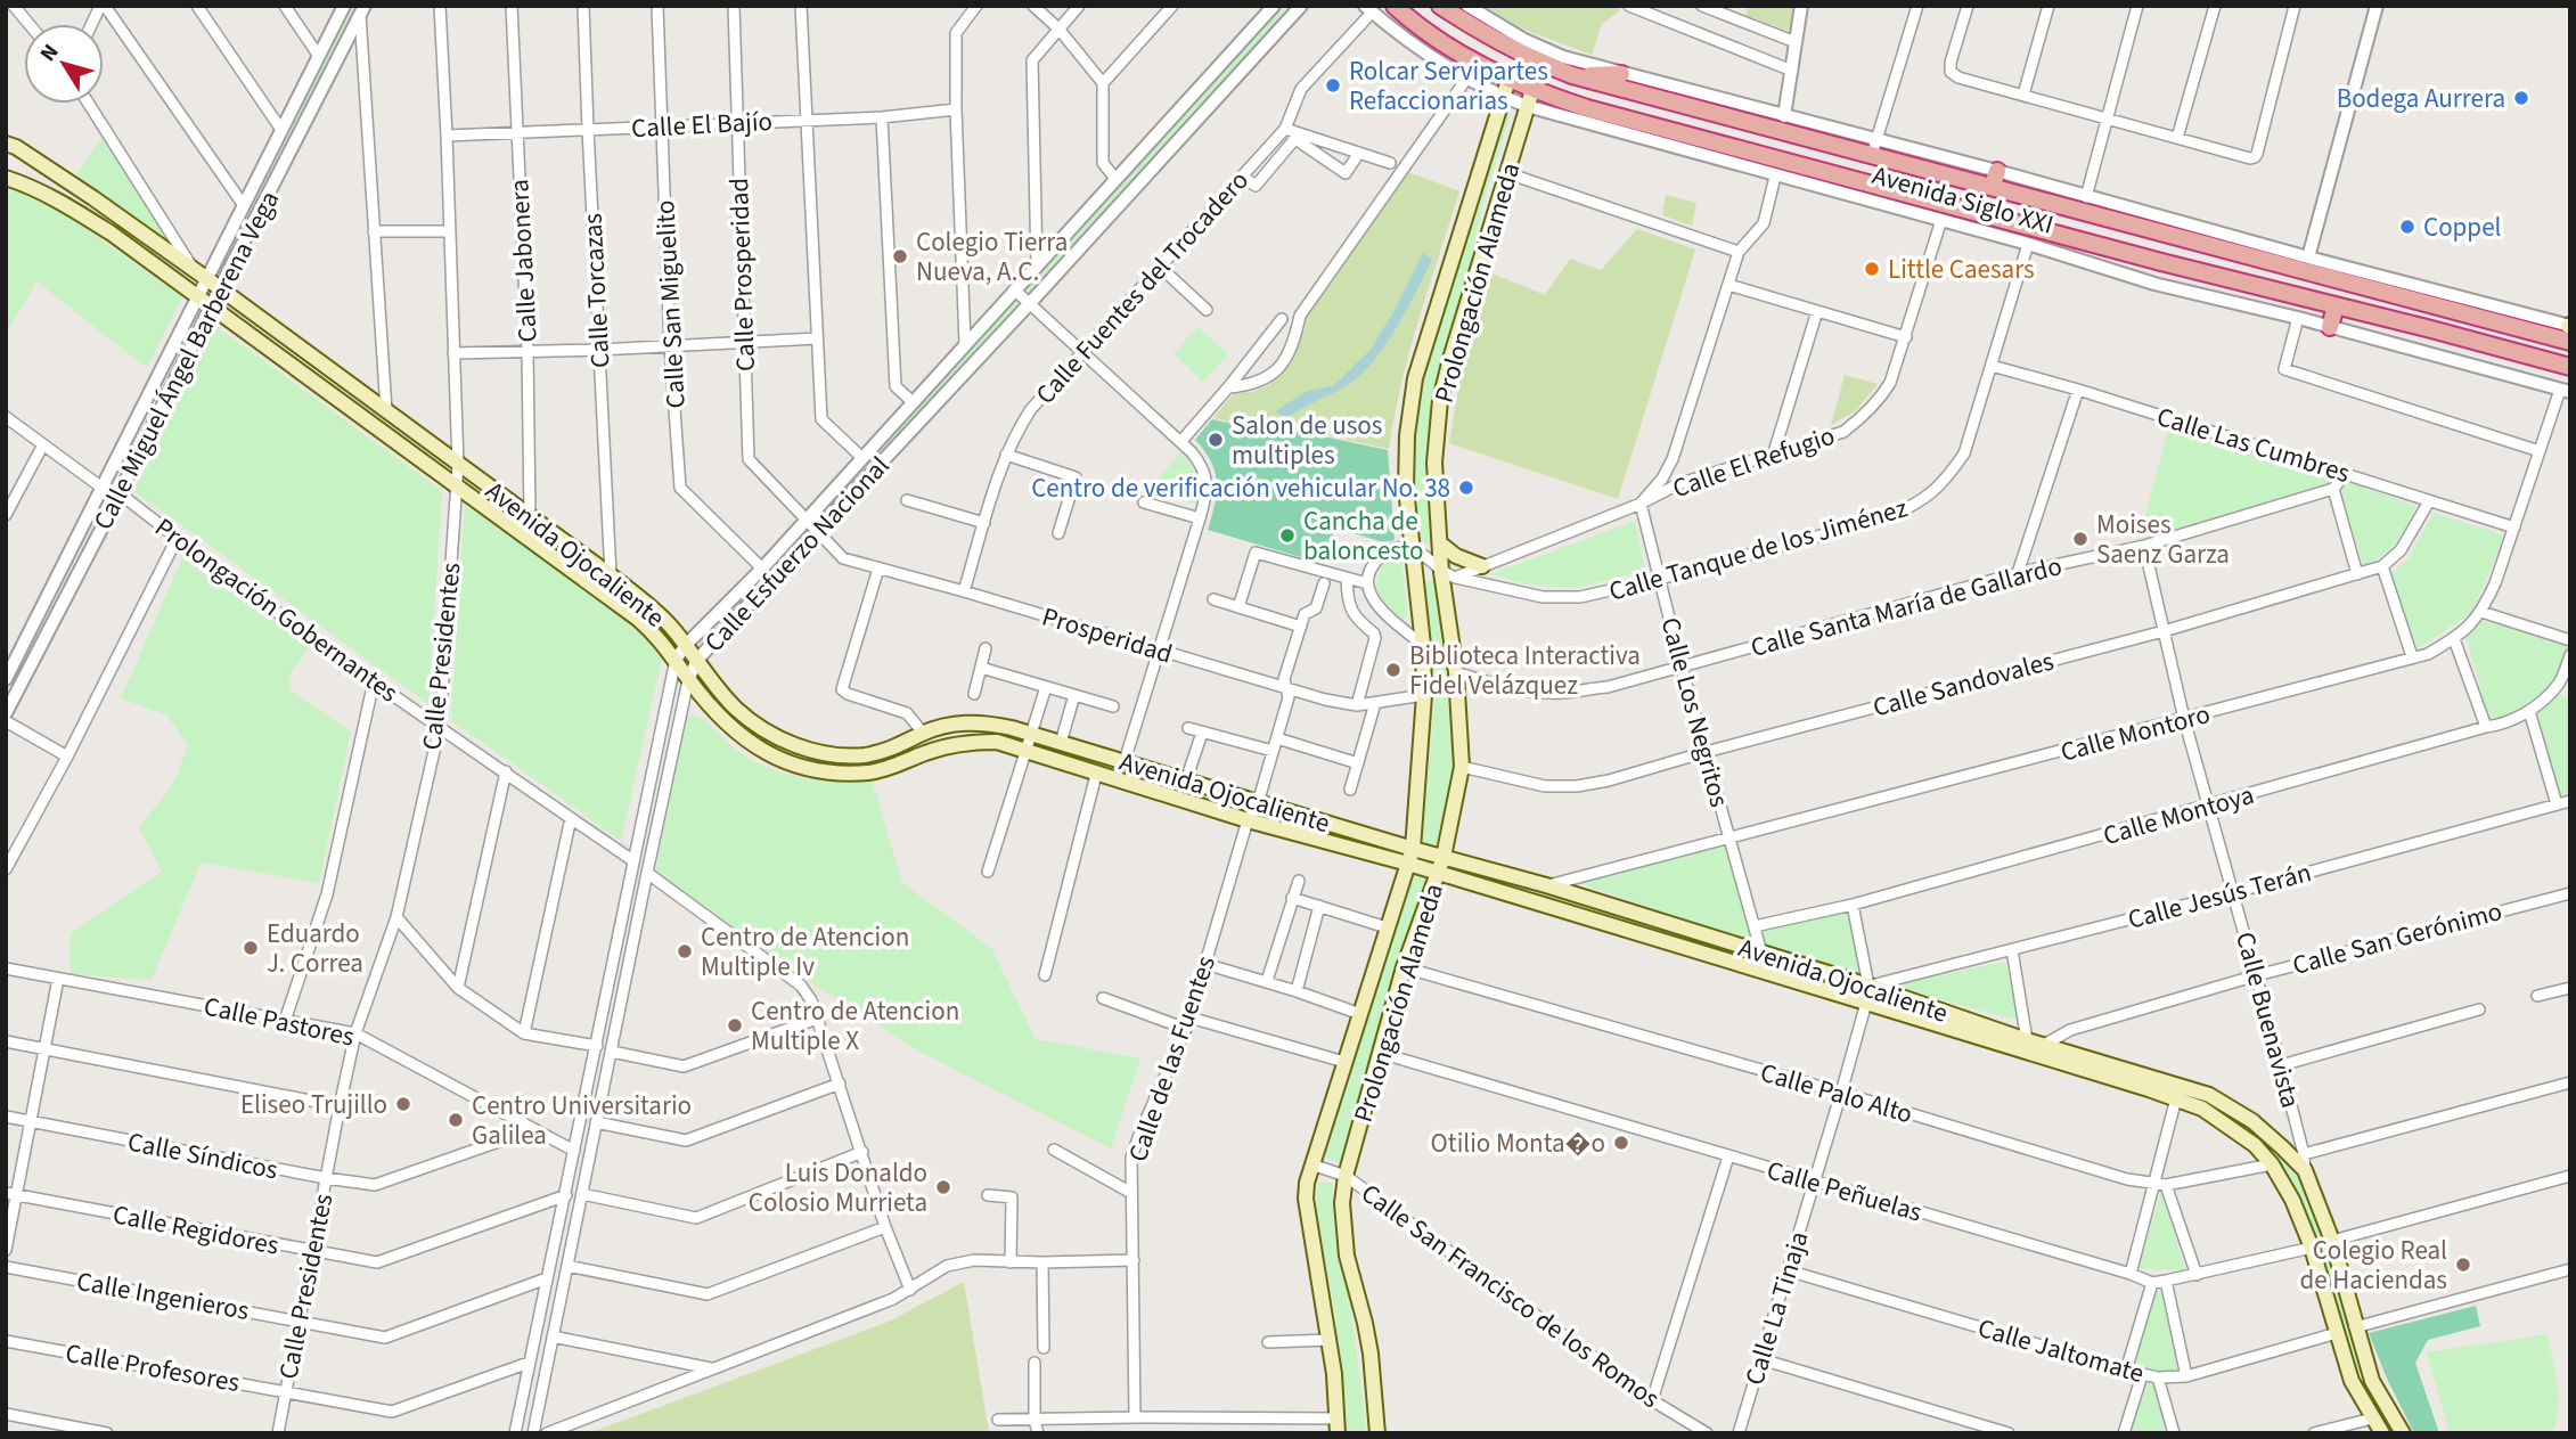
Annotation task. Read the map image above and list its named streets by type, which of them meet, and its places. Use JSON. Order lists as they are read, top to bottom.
{
  "streets": {
    "highway": ["Avenida Siglo XXI"],
    "main road": ["Prolongación Alameda", "Avenida Ojocaliente"],
    "street": [
      "Calle El Bajío",
      "Calle Jabonera",
      "Calle Prosperidad",
      "Calle Fuentes del Trocadero",
      "Calle Torcazas",
      "Calle San Miguelito",
      "Calle Miguel Ángel Barberena Vega",
      "Calle Las Cumbres",
      "Calle El Refugio",
      "Calle Tanque de los Jiménez",
      "Calle Esfuerzo Nacional",
      "Calle Santa María de Gallardo",
      "Prolongación Gobernantes",
      "Prosperidad",
      "Calle Presidentes",
      "Calle Sandovales",
      "Calle Los Negritos",
      "Calle Montoro",
      "Calle Montoya",
      "Calle Jesús Terán",
      "Calle San Gerónimo",
      "Calle Buenavista",
      "Calle Pastores",
      "Calle de las Fuentes",
      "Calle Palo Alto",
      "Calle Síndicos",
      "Calle Peñuelas",
      "Calle Regidores",
      "Calle Ingenieros",
      "Calle San Francisco de los Romos",
      "Calle La Tinaja",
      "Calle Jaltomate",
      "Calle Profesores"
    ]
  },
  "crossings": [
    ["Calle El Bajío", "Calle Jabonera"],
    ["Calle El Bajío", "Calle Prosperidad"],
    ["Calle El Bajío", "Calle Torcazas"],
    ["Calle El Bajío", "Calle San Miguelito"],
    ["Calle El Bajío", "Calle Presidentes"],
    ["Avenida Siglo XXI", "Prolongación Alameda"],
    ["Avenida Siglo XXI", "Calle Fuentes del Trocadero"],
    ["Avenida Siglo XXI", "Calle El Refugio"],
    ["Avenida Siglo XXI", "Calle Tanque de los Jiménez"],
    ["Avenida Siglo XXI", "Calle Montoro"],
    ["Calle Jabonera", "Avenida Ojocaliente"],
    ["Calle Prosperidad", "Calle Esfuerzo Nacional"],
    ["Calle Prosperidad", "Prosperidad"],
    ["Prolongación Alameda", "Calle El Refugio"],
    ["Prolongación Alameda", "Calle Tanque de los Jiménez"],
    ["Prolongación Alameda", "Avenida Ojocaliente"],
    ["Prolongación Alameda", "Calle Santa María de Gallardo"],
    ["Prolongación Alameda", "Prosperidad"],
    ["Prolongación Alameda", "Calle Sandovales"],
    ["Prolongación Alameda", "Calle Palo Alto"],
    ["Prolongación Alameda", "Calle Peñuelas"],
    ["Prolongación Alameda", "Calle San Francisco de los Romos"],
    ["Calle Fuentes del Trocadero", "Prosperidad"],
    ["Calle Torcazas", "Avenida Ojocaliente"],
    ["Calle San Miguelito", "Calle Esfuerzo Nacional"],
    ["Calle Miguel Ángel Barberena Vega", "Avenida Ojocaliente"],
    ["Calle Miguel Ángel Barberena Vega", "Prolongación Gobernantes"],
    ["Calle Las Cumbres", "Calle Tanque de los Jiménez"],
    ["Calle Las Cumbres", "Calle Montoro"],
    ["Calle El Refugio", "Calle Tanque de los Jiménez"],
    ["Calle El Refugio", "Calle Los Negritos"],
    ["Calle Tanque de los Jiménez", "Calle Los Negritos"],
    ["Avenida Ojocaliente", "Calle Esfuerzo Nacional"],
    ["Avenida Ojocaliente", "Calle Presidentes"],
    ["Avenida Ojocaliente", "Calle Los Negritos"],
    ["Avenida Ojocaliente", "Calle Montoro"],
    ["Avenida Ojocaliente", "Calle Jesús Terán"],
    ["Avenida Ojocaliente", "Calle San Gerónimo"],
    ["Avenida Ojocaliente", "Calle Buenavista"],
    ["Avenida Ojocaliente", "Calle de las Fuentes"],
    ["Avenida Ojocaliente", "Calle Palo Alto"],
    ["Avenida Ojocaliente", "Calle La Tinaja"],
    ["Avenida Ojocaliente", "Calle Jaltomate"],
    ["Calle Esfuerzo Nacional", "Prolongación Gobernantes"],
    ["Calle Esfuerzo Nacional", "Prosperidad"],
    ["Calle Esfuerzo Nacional", "Calle Pastores"],
    ["Calle Esfuerzo Nacional", "Calle Regidores"],
    ["Calle Esfuerzo Nacional", "Calle Ingenieros"],
    ["Calle Esfuerzo Nacional", "Calle Profesores"],
    ["Calle Santa María de Gallardo", "Calle Los Negritos"],
    ["Calle Santa María de Gallardo", "Calle Buenavista"],
    ["Prolongación Gobernantes", "Calle Presidentes"],
    ["Prosperidad", "Calle de las Fuentes"],
    ["Calle Presidentes", "Calle Pastores"],
    ["Calle Presidentes", "Calle Síndicos"],
    ["Calle Presidentes", "Calle Regidores"],
    ["Calle Presidentes", "Calle Ingenieros"],
    ["Calle Presidentes", "Calle Profesores"],
    ["Calle Sandovales", "Calle Los Negritos"],
    ["Calle Sandovales", "Calle Buenavista"],
    ["Calle Los Negritos", "Calle Montoro"],
    ["Calle Los Negritos", "Calle Montoya"],
    ["Calle Montoro", "Calle Buenavista"],
    ["Calle Montoya", "Calle Buenavista"],
    ["Calle Montoya", "Calle La Tinaja"],
    ["Calle Jesús Terán", "Calle Buenavista"],
    ["Calle Jesús Terán", "Calle La Tinaja"],
    ["Calle San Gerónimo", "Calle Buenavista"],
    ["Calle Pastores", "Calle Síndicos"],
    ["Calle Palo Alto", "Calle La Tinaja"],
    ["Calle Peñuelas", "Calle La Tinaja"],
    ["Calle La Tinaja", "Calle Jaltomate"]
  ],
  "places": [
    "Rolcar Servipartes Refaccionarias",
    "Bodega Aurrera",
    "Coppel",
    "Colegio Tierra Nueva, A.C.",
    "Little Caesars",
    "Salon de usos multiples",
    "Centro de verificación vehicular No. 38",
    "Cancha de baloncesto",
    "Moises Saenz Garza",
    "Biblioteca Interactiva Fidel Velázquez",
    "Eduardo J. Correa",
    "Centro de Atencion Multiple Iv",
    "Centro de Atencion Multiple X",
    "Eliseo Trujillo",
    "Centro Universitario Galilea",
    "Otilio Monta�o",
    "Luis Donaldo Colosio Murrieta",
    "Colegio Real de Haciendas"
  ],
  "north": "top left"
}
